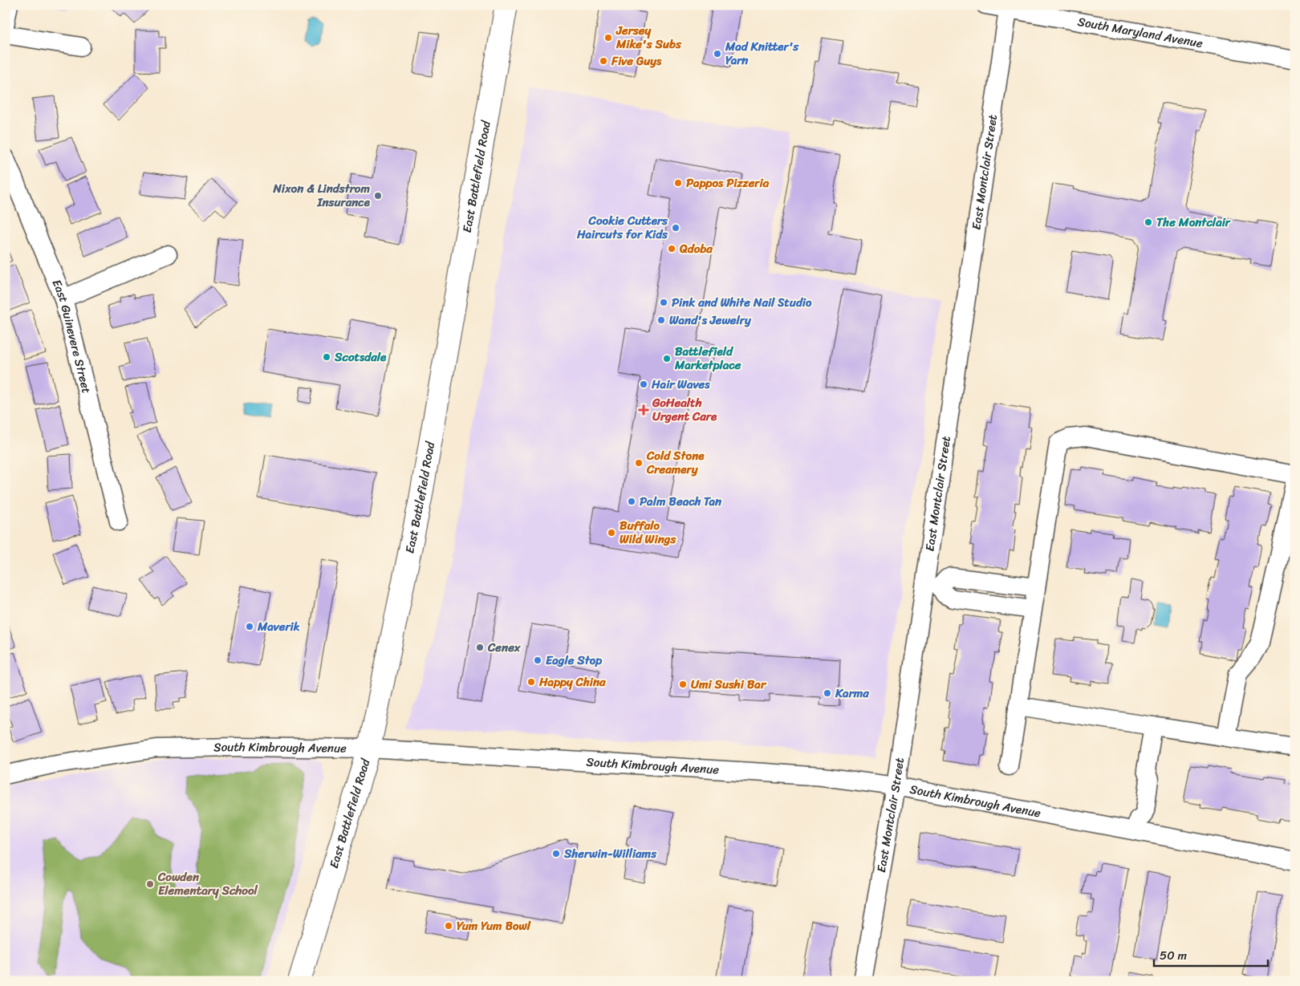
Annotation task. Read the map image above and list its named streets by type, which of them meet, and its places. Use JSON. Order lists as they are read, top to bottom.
{
  "streets": {
    "main road": ["East Battlefield Road"],
    "street": [
      "South Maryland Avenue",
      "East Montclair Street",
      "East Guinevere Street",
      "South Kimbrough Avenue"
    ]
  },
  "crossings": [
    ["South Maryland Avenue", "East Montclair Street"],
    ["East Montclair Street", "South Kimbrough Avenue"],
    ["East Battlefield Road", "South Kimbrough Avenue"]
  ],
  "places": {
    "other": [
      "Jersey Mike's Subs",
      "Mad Knitter's Yarn",
      "Five Guys",
      "Pappos Pizzeria",
      "Nixon & Lindstrom Insurance",
      "The Montclair",
      "Cookie Cutters Haircuts for Kids",
      "Qdoba",
      "Pink and White Nail Studio",
      "Wand's Jewelry",
      "Scotsdale",
      "Battlefield Marketplace",
      "Hair Waves",
      "Cold Stone Creamery",
      "Palm Beach Tan",
      "Buffalo Wild Wings",
      "Maverik",
      "Cenex",
      "Eagle Stop",
      "Happy China",
      "Umi Sushi Bar",
      "Karma",
      "Sherwin-Williams",
      "Cowden Elementary School",
      "Yum Yum Bowl"
    ],
    "health": ["GoHealth Urgent Care"]
  },
  "scale_bar": "50 m"
}
